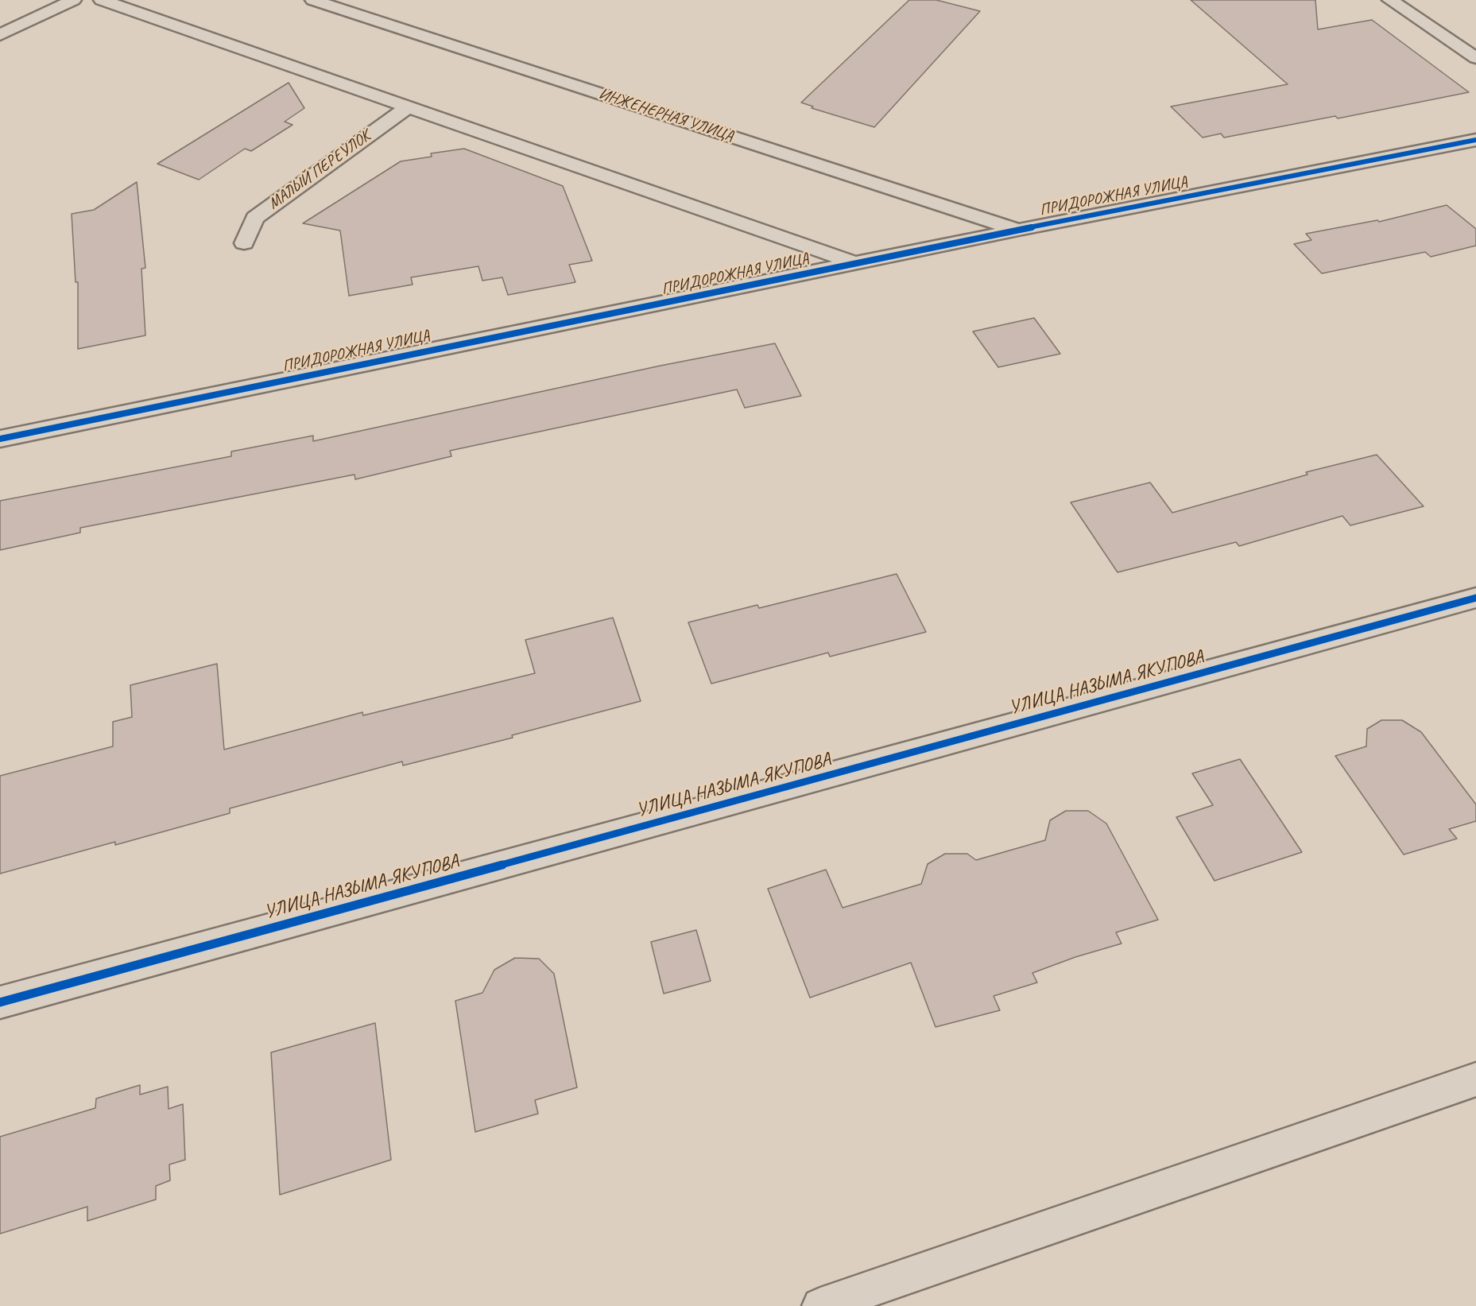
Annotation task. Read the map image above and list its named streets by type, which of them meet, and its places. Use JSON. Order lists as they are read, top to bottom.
{
  "streets": {
    "street": [
      "ИНЖЕНЕРНАЯ УЛИЦА",
      "МАЛЫЙ ПЕРЕУЛОК",
      "ПРИДОРОЖНАЯ УЛИЦА",
      "УЛИЦА НАЗЫМА ЯКУПОВА"
    ]
  },
  "crossings": [
    ["ИНЖЕНЕРНАЯ УЛИЦА", "ПРИДОРОЖНАЯ УЛИЦА"]
  ]
}
